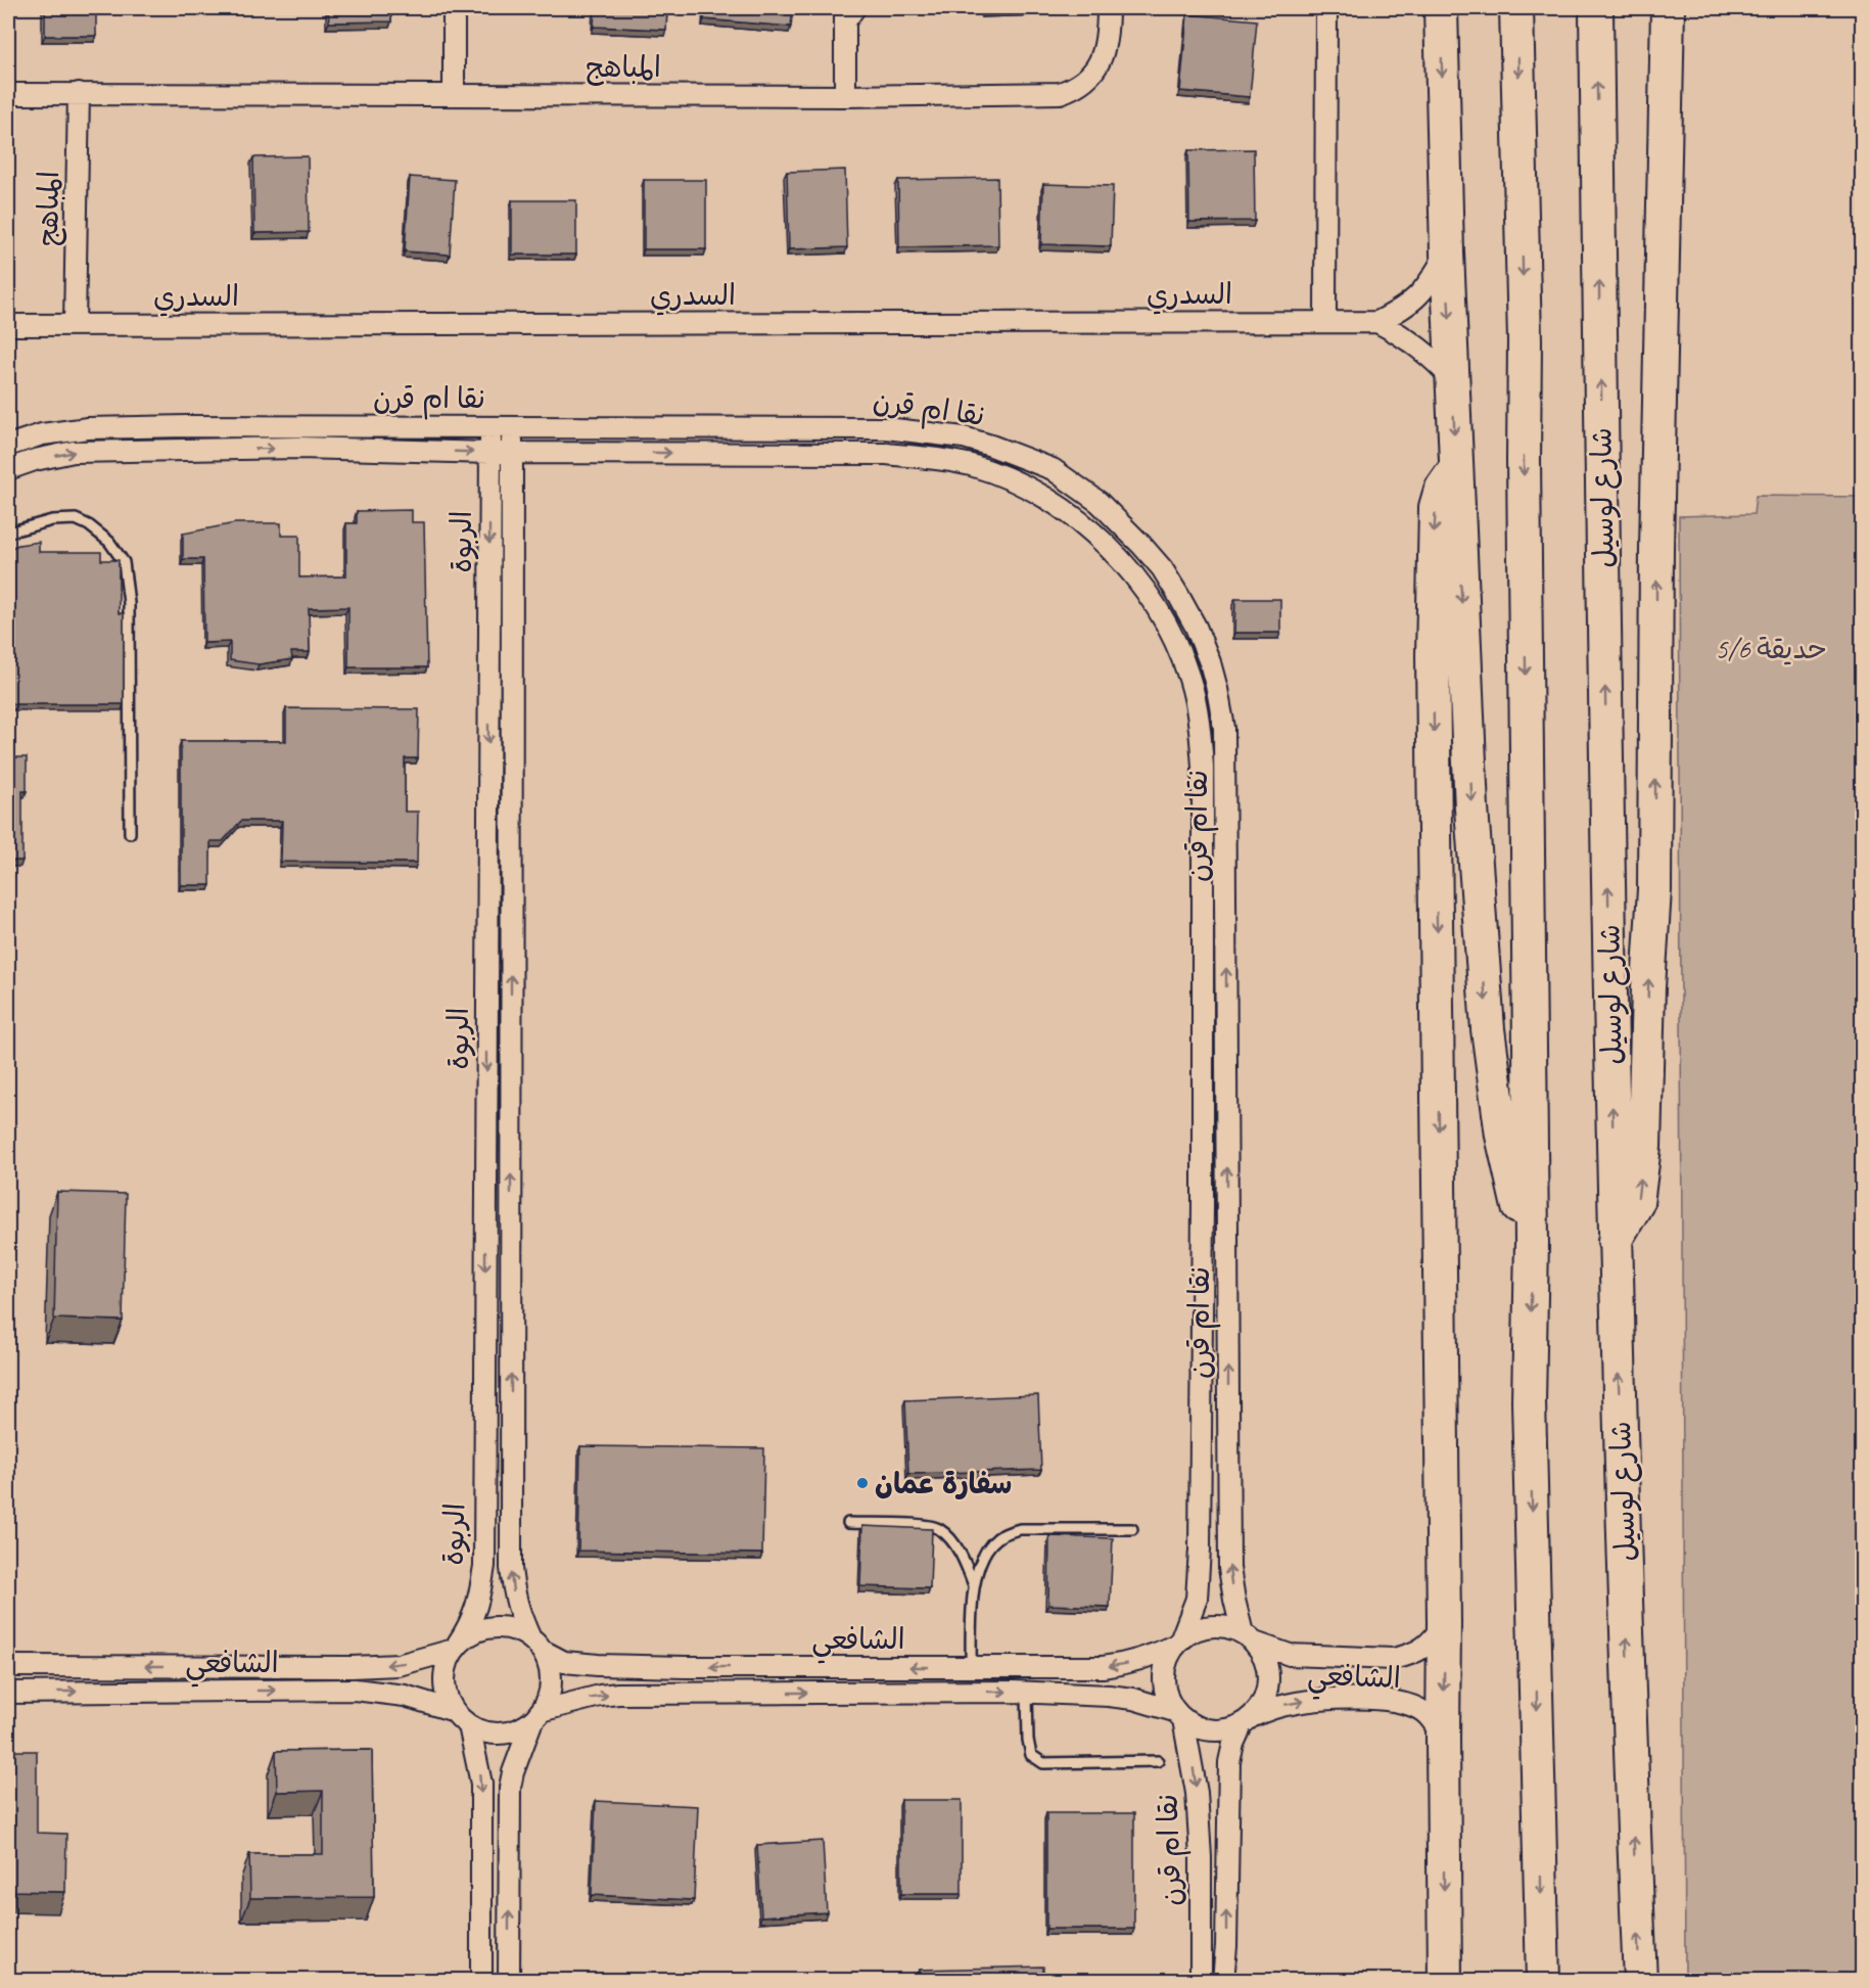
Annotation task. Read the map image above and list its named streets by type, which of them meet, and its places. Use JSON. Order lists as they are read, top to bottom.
{
  "streets": {
    "highway": ["شارع لوسيل"],
    "street": [
      "المباهج",
      "السدري",
      "نقا ام قرن",
      "الربوة",
      "الشافعي"
    ]
  },
  "crossings": [
    ["المباهج", "السدري"],
    ["نقا ام قرن", "الربوة"],
    ["نقا ام قرن", "الشافعي"],
    ["الربوة", "الشافعي"]
  ],
  "parks": ["حديقة 5/6"],
  "places": ["سفارة عمان"]
}
